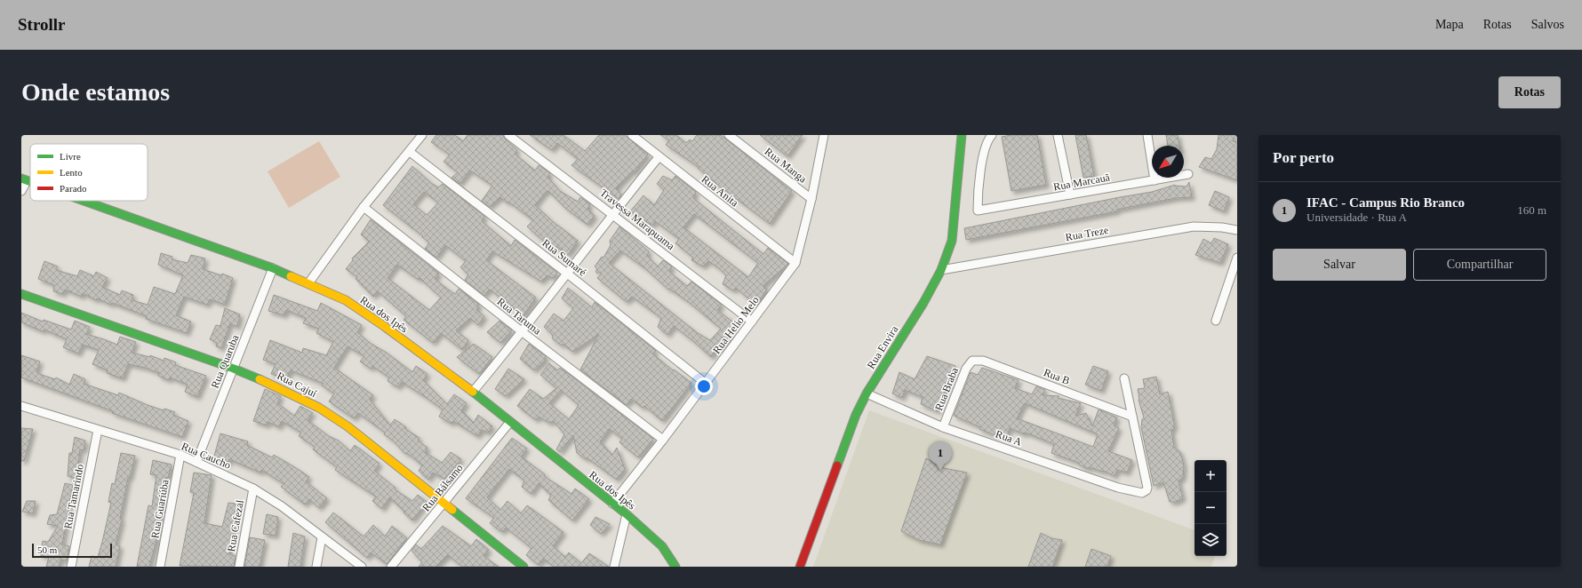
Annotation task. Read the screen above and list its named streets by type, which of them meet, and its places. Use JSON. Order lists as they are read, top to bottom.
{
  "streets": {
    "street": [
      "Rua Manga",
      "Rua Marcauã",
      "Rua Anita",
      "Travessa Marapuama",
      "Rua Treze",
      "Rua Sumaré",
      "Rua dos Ipês",
      "Rua Taruma",
      "Rua Helio Melo",
      "Rua Envira",
      "Rua Quaruba",
      "Rua B",
      "Rua Cajuí",
      "Rua Braba",
      "Rua A",
      "Rua Caucho",
      "Rua Bálsamo",
      "Rua Tamarindo",
      "Rua Guariúba",
      "Rua Cafezal"
    ]
  },
  "crossings": [
    ["Rua Manga", "Rua Helio Melo"],
    ["Rua Anita", "Rua Helio Melo"],
    ["Travessa Marapuama", "Rua Helio Melo"],
    ["Rua Treze", "Rua Envira"],
    ["Rua Sumaré", "Rua Helio Melo"],
    ["Rua dos Ipês", "Rua Helio Melo"],
    ["Rua dos Ipês", "Rua Quaruba"],
    ["Rua dos Ipês", "Rua Bálsamo"],
    ["Rua Taruma", "Rua Helio Melo"],
    ["Rua Envira", "Rua A"],
    ["Rua Quaruba", "Rua Cajuí"],
    ["Rua Quaruba", "Rua Caucho"],
    ["Rua B", "Rua Braba"],
    ["Rua B", "Rua A"],
    ["Rua Cajuí", "Rua Bálsamo"],
    ["Rua Braba", "Rua A"],
    ["Rua Caucho", "Rua Tamarindo"],
    ["Rua Caucho", "Rua Guariúba"],
    ["Rua Caucho", "Rua Cafezal"]
  ],
  "legend": ["Livre", "Lento", "Parado"],
  "scale_bar": "50 m",
  "north": "bottom left",
  "page": {
    "header": "Strollr",
    "nav": ["Mapa", "Rotas", "Salvos"],
    "buttons": [
      "Rotas",
      ["Salvar", "Compartilhar"]
    ],
    "title": "Onde estamos",
    "heading": "Por perto",
    "list": [
      {
        "mark": "1",
        "name": "IFAC - Campus Rio Branco",
        "note": "Universidade · Rua A",
        "value": "160 m"
      }
    ],
    "pins": "1",
    "map_buttons": ["+", "−"],
    "scale": "50 m"
  }
}
